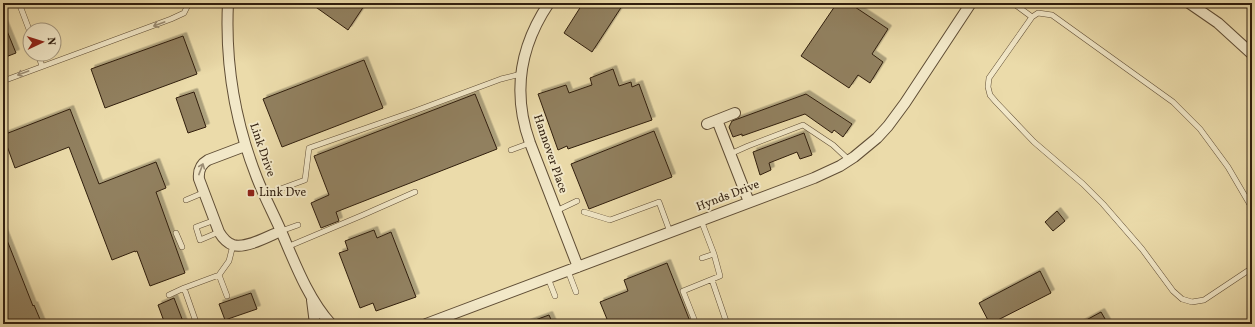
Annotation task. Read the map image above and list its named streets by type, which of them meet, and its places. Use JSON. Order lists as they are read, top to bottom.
{
  "streets": {
    "street": ["Link Drive", "Hannover Place", "Hynds Drive"]
  },
  "crossings": [
    ["Hannover Place", "Hynds Drive"]
  ],
  "places": {
    "transit": ["Link Dve"]
  },
  "north": "right"
}
